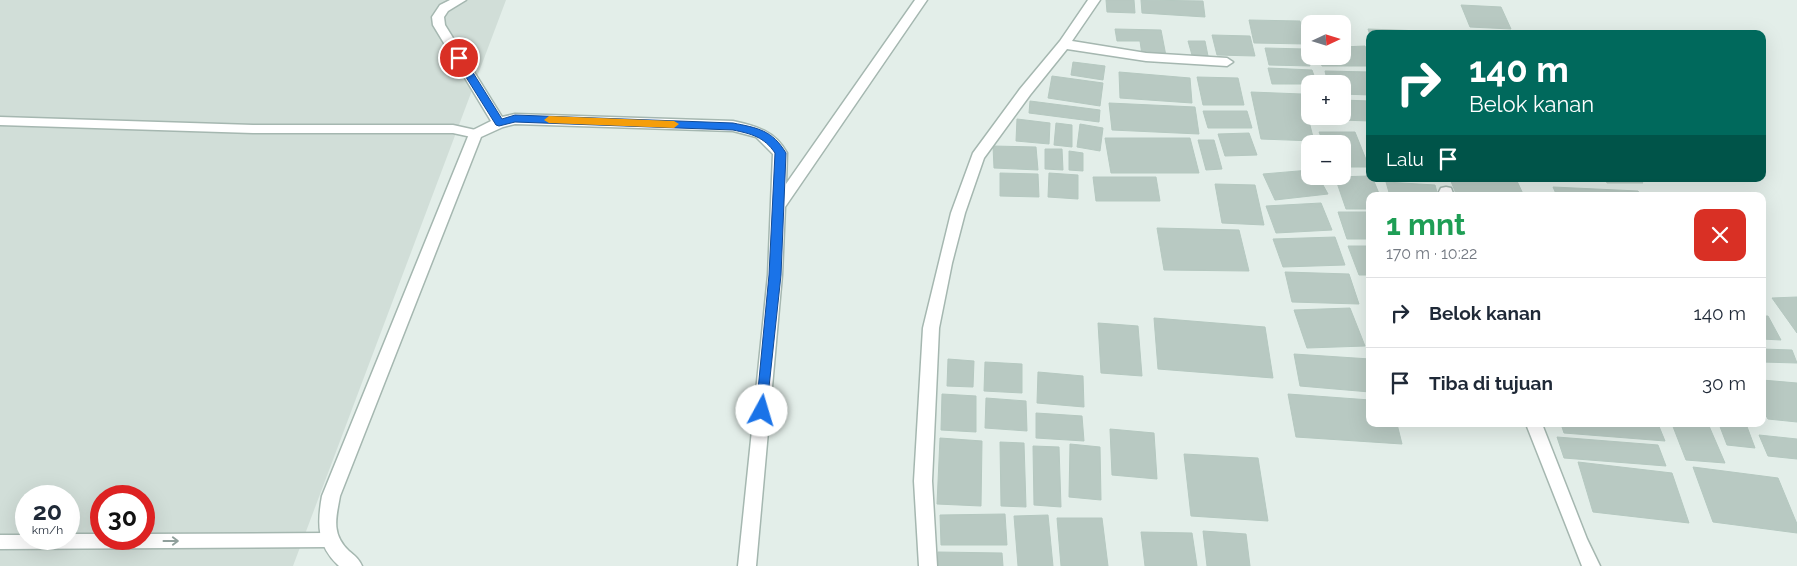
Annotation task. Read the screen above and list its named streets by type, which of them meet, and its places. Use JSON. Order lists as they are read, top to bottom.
{
  "north": "right",
  "page": {
    "map_buttons": ["+", "−"],
    "turn": ["140 m", "Belok kanan"],
    "then": "Lalu",
    "heading": ["1 mnt", "170 m · 10:22"],
    "list": [
      {
        "name": "Belok kanan",
        "value": "140 m"
      },
      {
        "name": "Tiba di tujuan",
        "value": "30 m"
      }
    ],
    "speed": "20 km/h",
    "limit": "30"
  }
}
